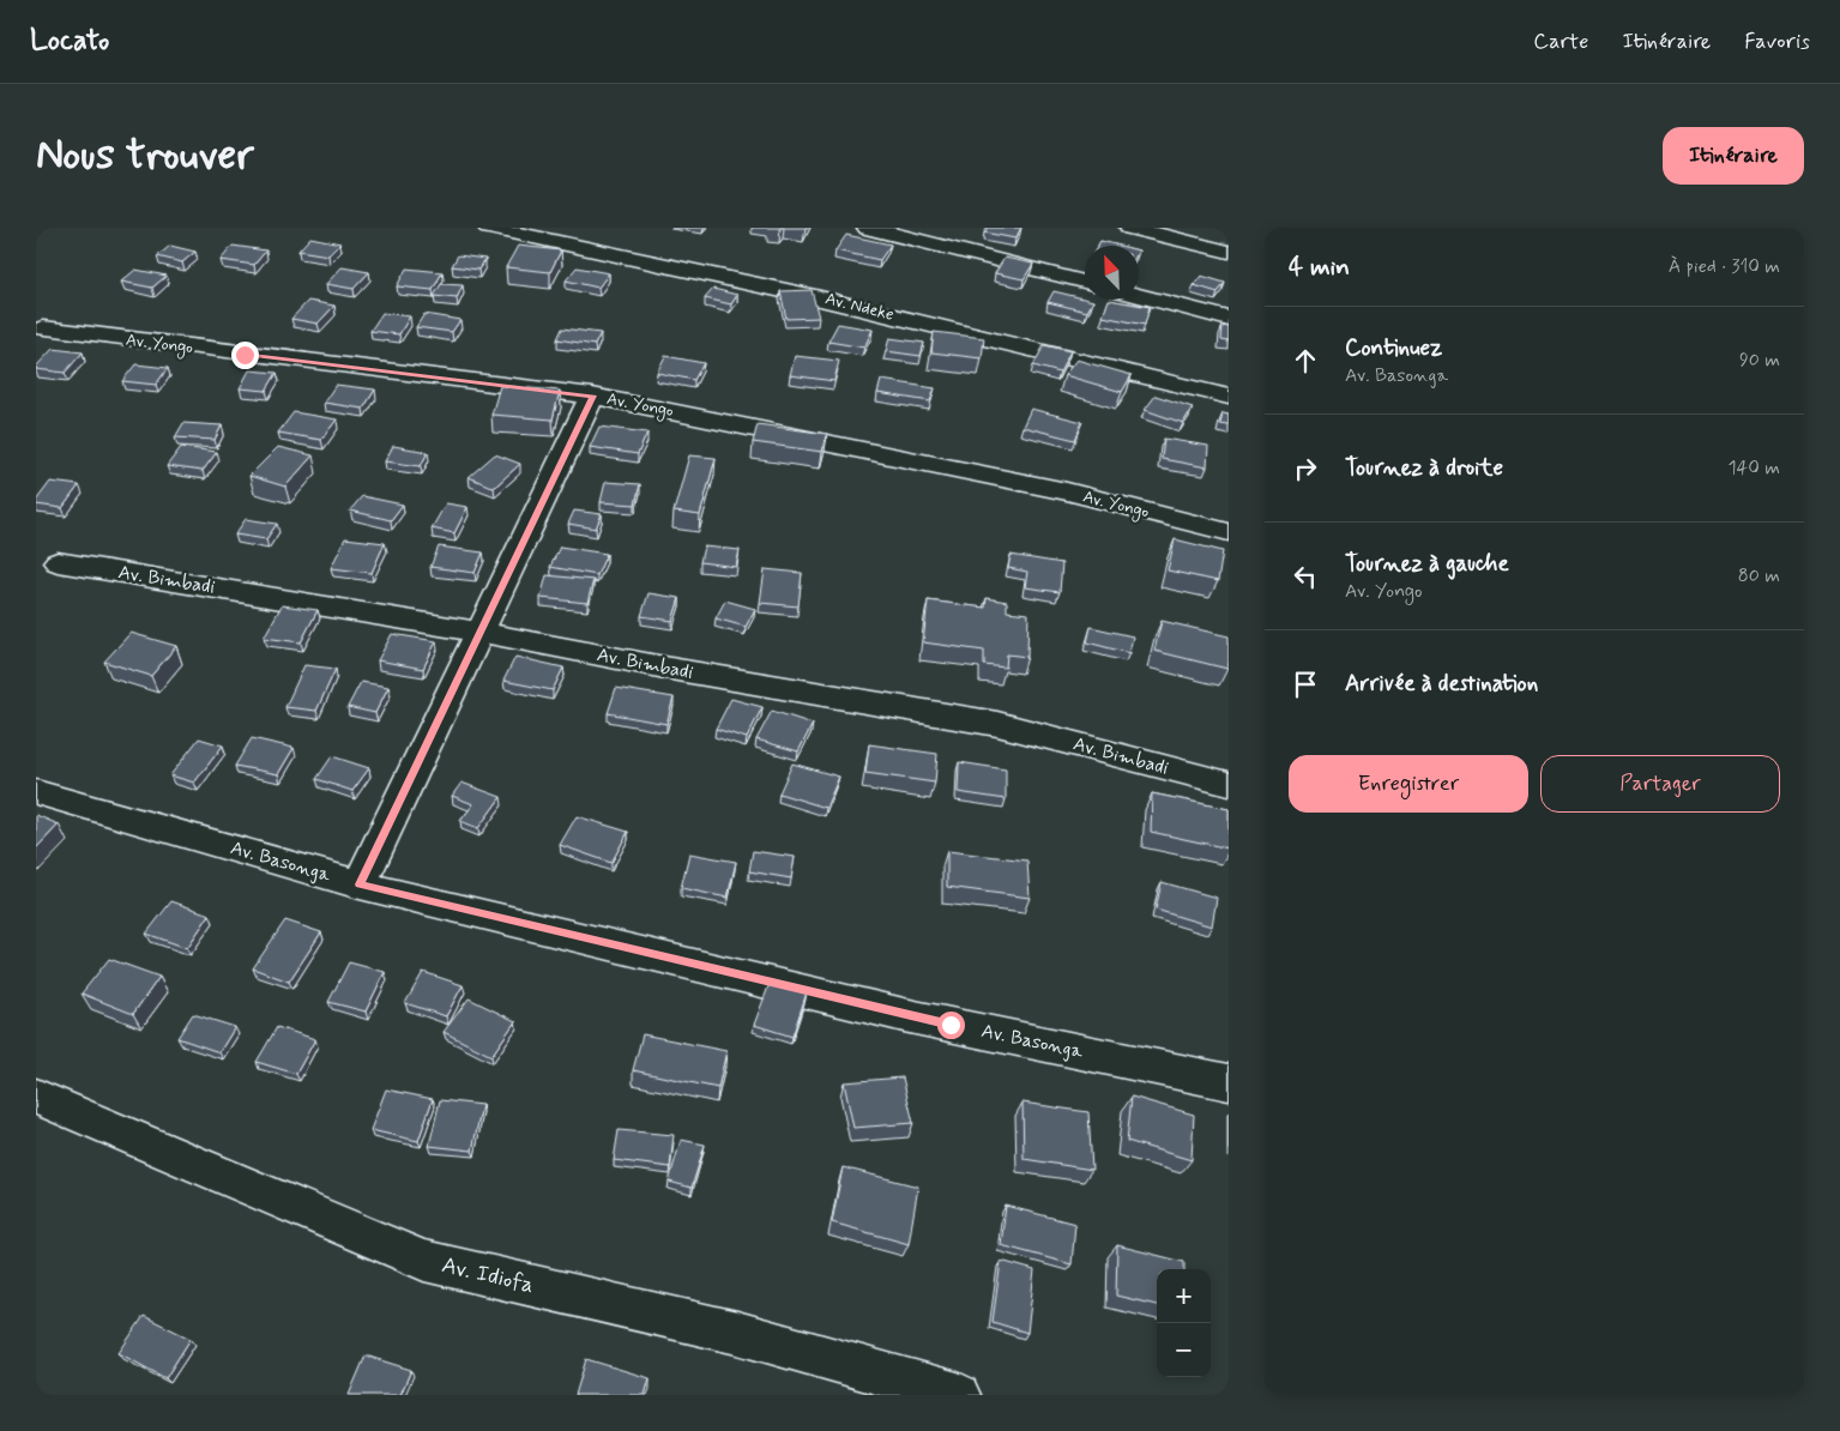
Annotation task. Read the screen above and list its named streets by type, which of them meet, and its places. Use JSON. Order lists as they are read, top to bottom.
{
  "streets": {
    "street": [
      "Av. Ndeke",
      "Av. Yongo",
      "Av. Bimbadi",
      "Av. Basonga",
      "Av. Idiofa"
    ]
  },
  "north": "top left",
  "page": {
    "header": "Locato",
    "nav": ["Carte", "Itinéraire", "Favoris"],
    "buttons": [
      "Itinéraire",
      ["Enregistrer", "Partager"]
    ],
    "title": "Nous trouver",
    "heading": ["4 min", "À pied · 310 m"],
    "list": [
      ["Continuez", "Av. Basonga", "90 m"],
      ["Tournez à droite", "140 m"],
      ["Tournez à gauche", "Av. Yongo", "80 m"],
      "Arrivée à destination"
    ],
    "map_buttons": ["+", "−"]
  }
}
